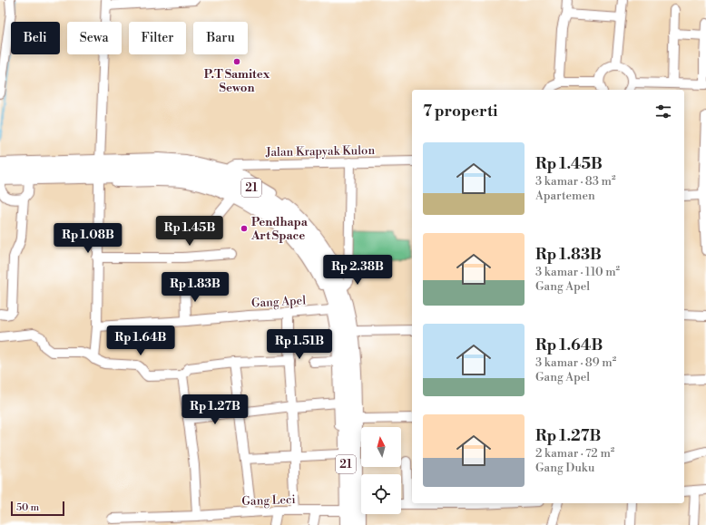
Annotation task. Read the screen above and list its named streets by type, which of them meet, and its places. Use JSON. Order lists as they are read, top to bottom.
{
  "streets": {
    "highway": ["21"],
    "street": ["Jalan Krapyak Kulon", "Gang Apel", "Gang Leci"]
  },
  "places": ["P.T Samitex Sewon", "Pendhapa Art Space"],
  "scale_bar": "50 m",
  "north": "top",
  "page": {
    "chip": [
      "Beli",
      "Sewa",
      "Filter",
      "Baru"
    ],
    "heading": "7 properti",
    "list": [
      {
        "name": "Rp 1.45B",
        "note": "3 kamar · 83 m² · Apartemen"
      },
      {
        "name": "Rp 1.83B",
        "note": "3 kamar · 110 m² · Gang Apel"
      },
      {
        "name": "Rp 1.64B",
        "note": "3 kamar · 89 m² · Gang Apel"
      },
      {
        "name": "Rp 1.27B",
        "note": "2 kamar · 72 m² · Gang Duku"
      }
    ],
    "price": [
      "Rp 1.45B",
      "Rp 1.08B",
      "Rp 2.38B",
      "Rp 1.83B",
      "Rp 1.64B",
      "Rp 1.51B",
      "Rp 1.27B"
    ],
    "scale": "50 m"
  }
}
